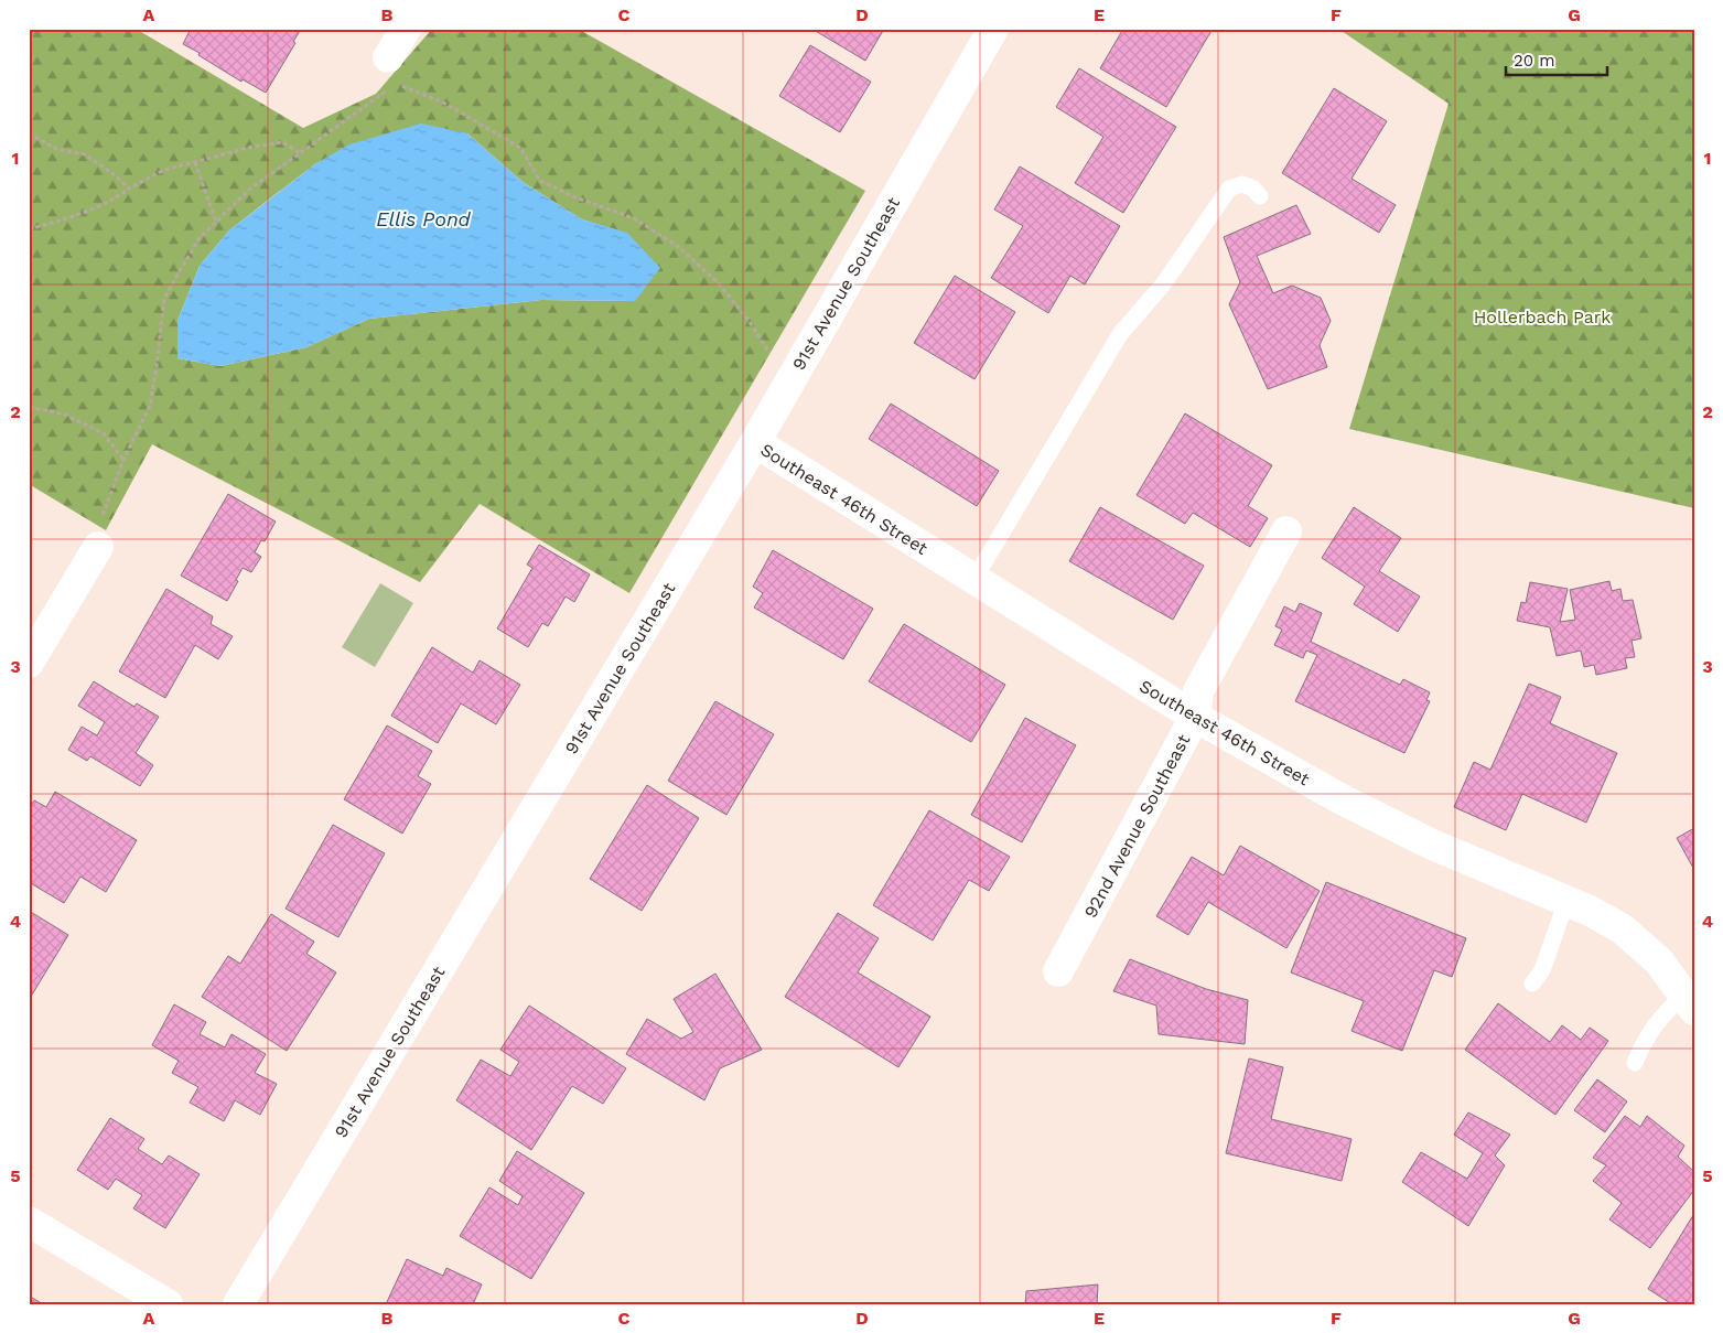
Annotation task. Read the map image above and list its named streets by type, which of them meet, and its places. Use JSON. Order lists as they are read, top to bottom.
{
  "streets": {
    "street": ["91st Avenue Southeast", "Southeast 46th Street", "92nd Avenue Southeast"]
  },
  "crossings": [
    ["91st Avenue Southeast", "Southeast 46th Street"],
    ["Southeast 46th Street", "92nd Avenue Southeast"]
  ],
  "water": ["Ellis Pond"],
  "parks": ["Hollerbach Park"],
  "scale_bar": "20 m",
  "grid": {
    "columns": [
      "A",
      "B",
      "C",
      "D",
      "E",
      "F",
      "G"
    ],
    "rows": [
      "1",
      "2",
      "3",
      "4",
      "5"
    ]
  }
}
